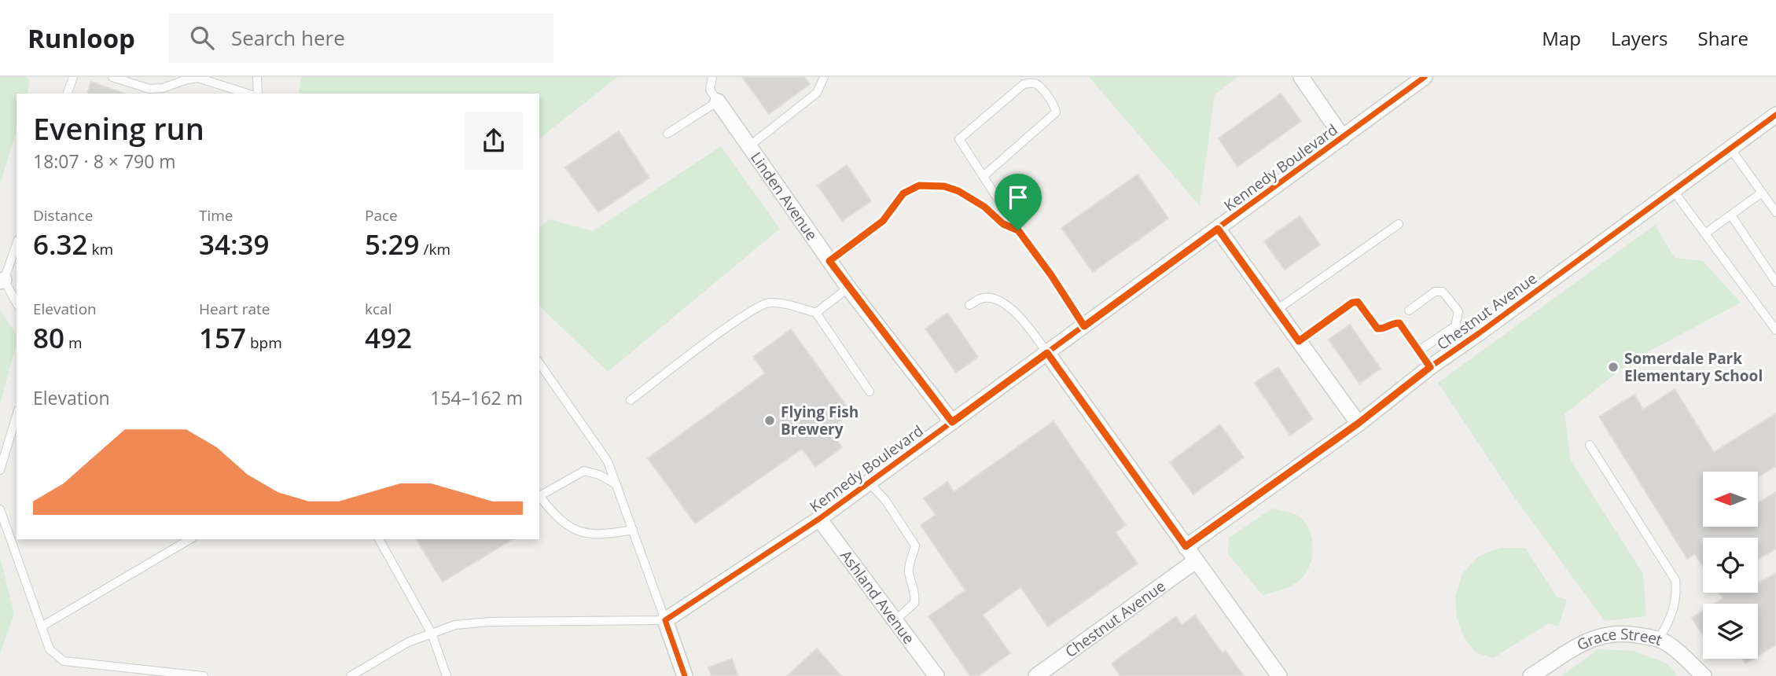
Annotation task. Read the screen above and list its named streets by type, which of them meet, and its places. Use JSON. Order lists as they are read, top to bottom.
{
  "streets": {
    "street": [
      "Kennedy Boulevard",
      "Linden Avenue",
      "Chestnut Avenue",
      "Ashland Avenue",
      "Grace Street"
    ]
  },
  "crossings": [
    ["Kennedy Boulevard", "Linden Avenue"],
    ["Kennedy Boulevard", "Ashland Avenue"]
  ],
  "places": ["Somerdale Park Elementary School", "Flying Fish Brewery"],
  "north": "left",
  "page": {
    "header": "Runloop",
    "search": "Search here",
    "nav": ["Map", "Layers", "Share"],
    "heading": ["Evening run", "18:07 · 8 × 790 m"],
    "stats": [
      ["Distance", "6.32 km"],
      ["Time", "34:39"],
      ["Pace", "5:29 /km"],
      ["Elevation", "80 m"],
      ["Heart rate", "157 bpm"],
      ["kcal", "492"]
    ],
    "chart": ["Elevation", "154–162 m"]
  }
}
